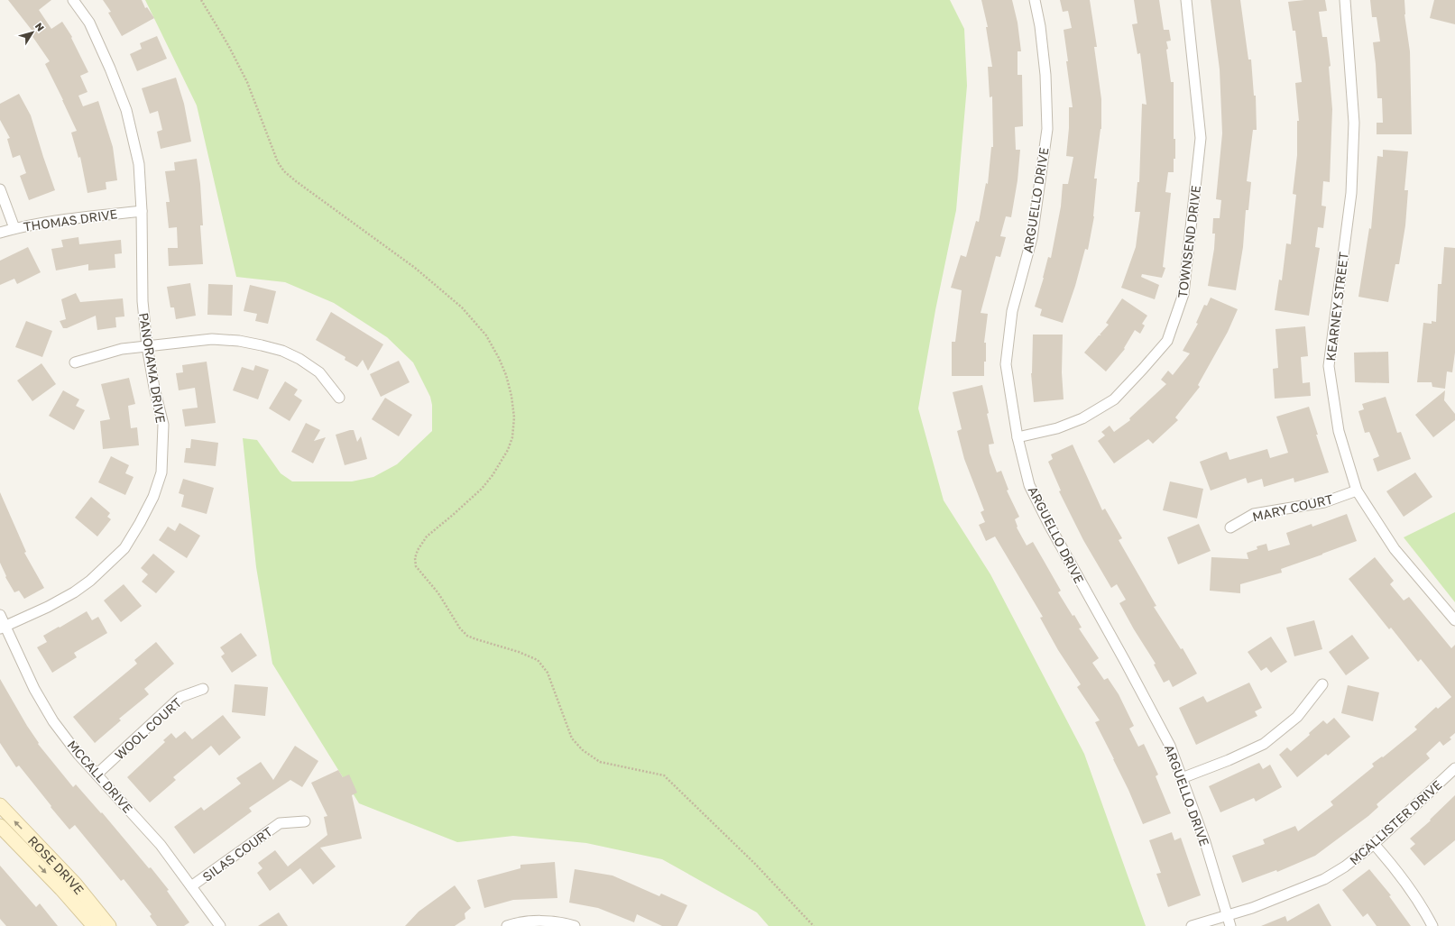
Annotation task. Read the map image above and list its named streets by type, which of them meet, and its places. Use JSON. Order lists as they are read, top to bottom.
{
  "streets": {
    "main road": ["ROSE DRIVE"],
    "street": [
      "ARGUELLO DRIVE",
      "THOMAS DRIVE",
      "TOWNSEND DRIVE",
      "KEARNEY STREET",
      "PANORAMA DRIVE",
      "MARY COURT",
      "WOOL COURT",
      "MCCALL DRIVE",
      "MCALLISTER DRIVE",
      "SILAS COURT"
    ]
  },
  "crossings": [
    ["ARGUELLO DRIVE", "TOWNSEND DRIVE"],
    ["ARGUELLO DRIVE", "MCALLISTER DRIVE"],
    ["THOMAS DRIVE", "PANORAMA DRIVE"],
    ["KEARNEY STREET", "MARY COURT"],
    ["PANORAMA DRIVE", "MCCALL DRIVE"],
    ["WOOL COURT", "MCCALL DRIVE"],
    ["MCCALL DRIVE", "SILAS COURT"]
  ],
  "north": "top right"
}
